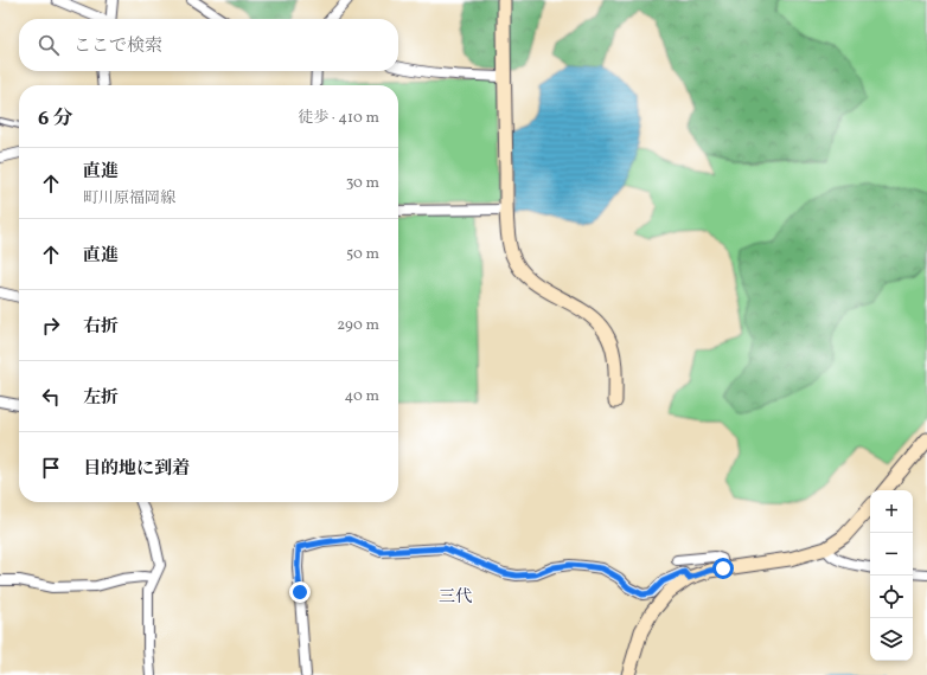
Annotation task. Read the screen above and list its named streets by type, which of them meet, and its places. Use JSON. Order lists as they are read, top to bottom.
{
  "districts": ["三代"],
  "page": {
    "search": "ここで検索",
    "heading": ["6 分", "徒歩 · 410 m"],
    "list": [
      ["直進", "町川原福岡線", "30 m"],
      ["直進", "50 m"],
      ["右折", "290 m"],
      ["左折", "40 m"],
      "目的地に到着"
    ],
    "map_buttons": ["+", "−"]
  }
}
